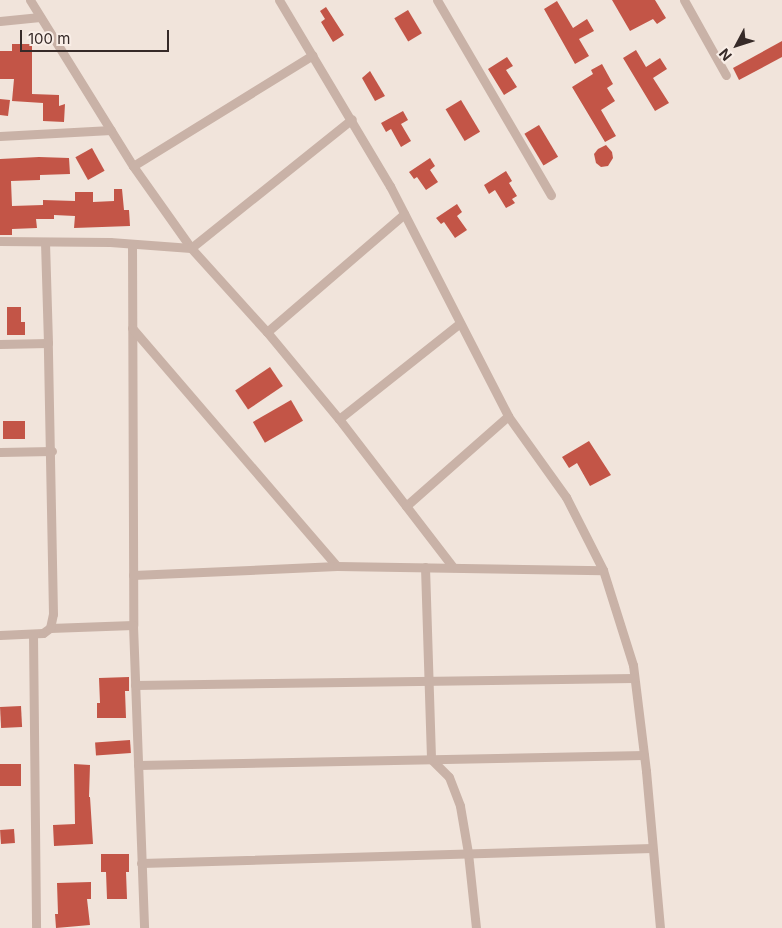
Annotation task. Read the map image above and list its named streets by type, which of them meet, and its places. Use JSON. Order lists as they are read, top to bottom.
{
  "scale_bar": "100 m",
  "north": "bottom left"
}
